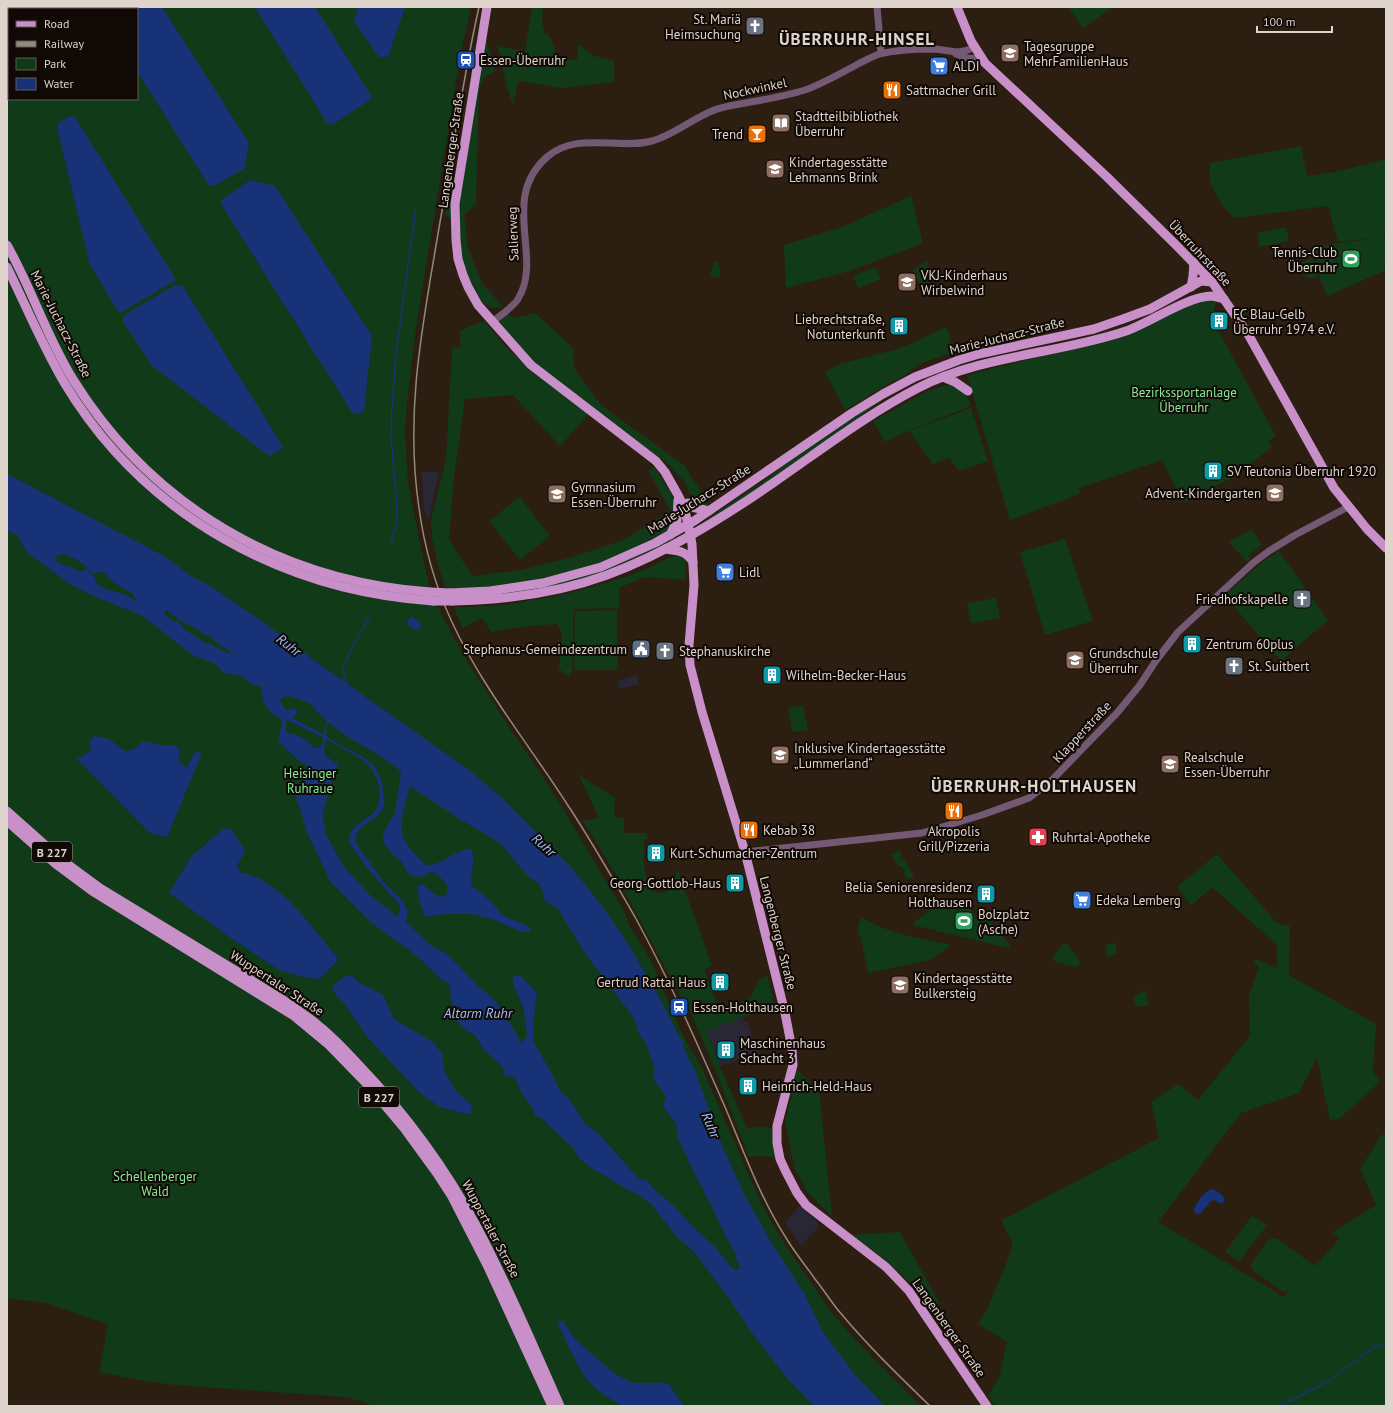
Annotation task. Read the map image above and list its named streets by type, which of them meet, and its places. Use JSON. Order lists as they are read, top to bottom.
{
  "streets": {
    "main road": [
      "Langenberger Straße",
      "Überruhrstraße",
      "Marie-Juchacz-Straße",
      "B 227",
      "Wuppertaler Straße"
    ],
    "street": ["Nockwinkel", "Salierweg", "Klapperstraße"]
  },
  "crossings": [
    ["Nockwinkel", "Salierweg"],
    ["Nockwinkel", "Überruhrstraße"],
    ["Langenberger Straße", "Salierweg"],
    ["Langenberger Straße", "Marie-Juchacz-Straße"],
    ["Langenberger Straße", "Klapperstraße"],
    ["Überruhrstraße", "Marie-Juchacz-Straße"],
    ["Überruhrstraße", "Klapperstraße"]
  ],
  "districts": ["ÜBERRUHR-HINSEL", "ÜBERRUHR-HOLTHAUSEN"],
  "water": ["Ruhr", "Altarm Ruhr"],
  "parks": ["Bezirkssportanlage Überruhr", "Heisinger Ruhraue", "Schellenberger Wald"],
  "places": {
    "church": [
      "St. Mariä Heimsuchung",
      "Friedhofskapelle",
      "Stephanuskirche",
      "St. Suitbert"
    ],
    "school or university": [
      "Tagesgruppe MehrFamilienHaus",
      "Kindertagesstätte Lehmanns Brink",
      "VKJ-Kinderhaus Wirbelwind",
      "Advent-Kindergarten",
      "Gymnasium Essen-Überruhr",
      "Grundschule Überruhr",
      "Inklusive Kindertagesstätte „Lummerland“",
      "Realschule Essen-Überruhr",
      "Kindertagesstätte Bulkersteig"
    ],
    "station": ["Essen-Überruhr", "Essen-Holthausen"],
    "supermarket": ["ALDI", "Lidl", "Edeka Lemberg"],
    "restaurant": ["Sattmacher Grill", "Akropolis Grill/Pizzeria", "Kebab 38"],
    "library": ["Stadtteilbibliothek Überruhr"],
    "bar": ["Trend"],
    "sports": ["Tennis-Club Überruhr", "Bolzplatz (Asche)"],
    "building": [
      "FC Blau-Gelb Überruhr 1974 e.V.",
      "Liebrechtstraße, Notunterkunft",
      "SV Teutonia Überruhr 1920",
      "Zentrum 60plus",
      "Wilhelm-Becker-Haus",
      "Kurt-Schumacher-Zentrum",
      "Georg-Gottlob-Haus",
      "Belia Seniorenresidenz Holthausen",
      "Gertrud Rattai Haus",
      "Maschinenhaus Schacht 3",
      "Heinrich-Held-Haus"
    ],
    "public building": ["Stephanus-Gemeindezentrum"],
    "pharmacy": ["Ruhrtal-Apotheke"]
  },
  "legend": [
    "Road",
    "Railway",
    "Park",
    "Water"
  ],
  "scale_bar": "100 m"
}
